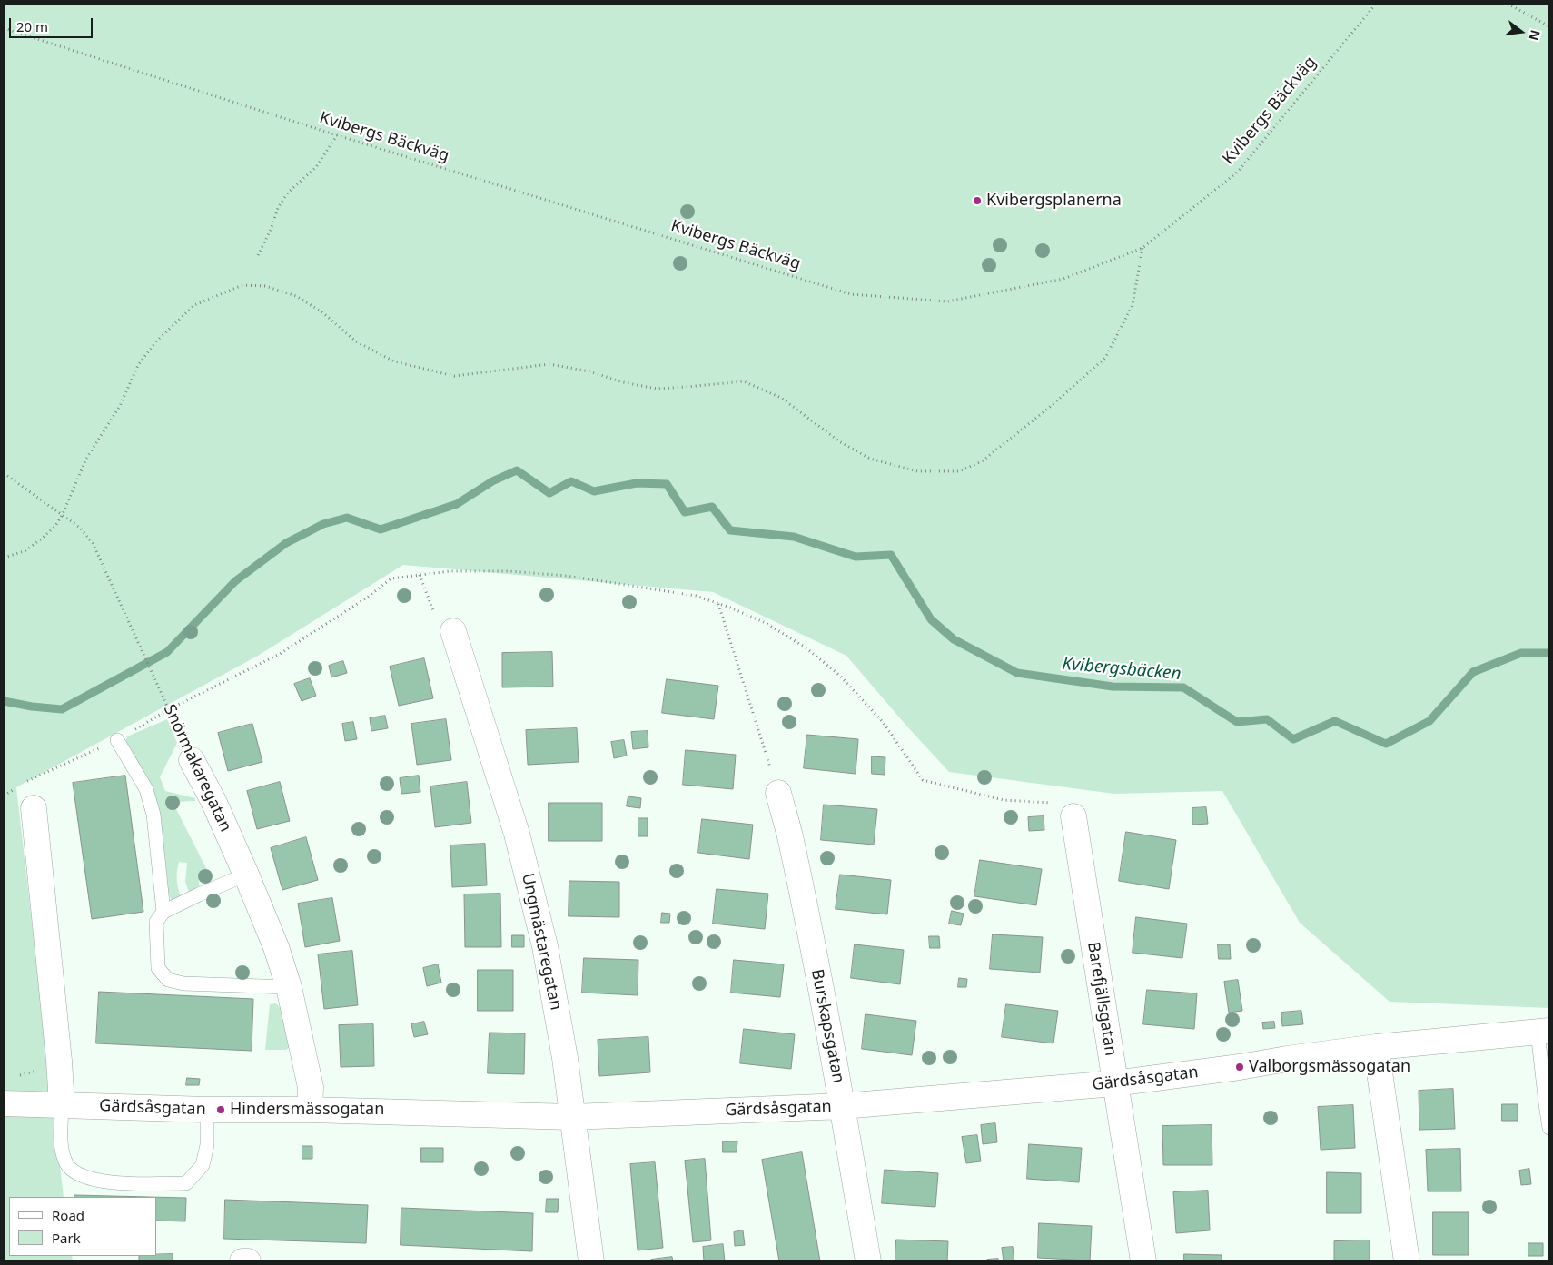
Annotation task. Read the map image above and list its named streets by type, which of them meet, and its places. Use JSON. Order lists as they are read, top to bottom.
{
  "streets": {
    "street": [
      "Snörmakaregatan",
      "Ungmästaregatan",
      "Barefjällsgatan",
      "Burskapsgatan",
      "Gärdsåsgatan"
    ],
    "path": ["Kvibergs Bäckväg"]
  },
  "crossings": [
    ["Snörmakaregatan", "Gärdsåsgatan"],
    ["Ungmästaregatan", "Gärdsåsgatan"],
    ["Barefjällsgatan", "Gärdsåsgatan"],
    ["Burskapsgatan", "Gärdsåsgatan"]
  ],
  "water": ["Kvibergsbäcken"],
  "places": ["Kvibergsplanerna", "Valborgsmässogatan", "Hindersmässogatan"],
  "legend": ["Road", "Park"],
  "scale_bar": "20 m",
  "north": "right"
}
